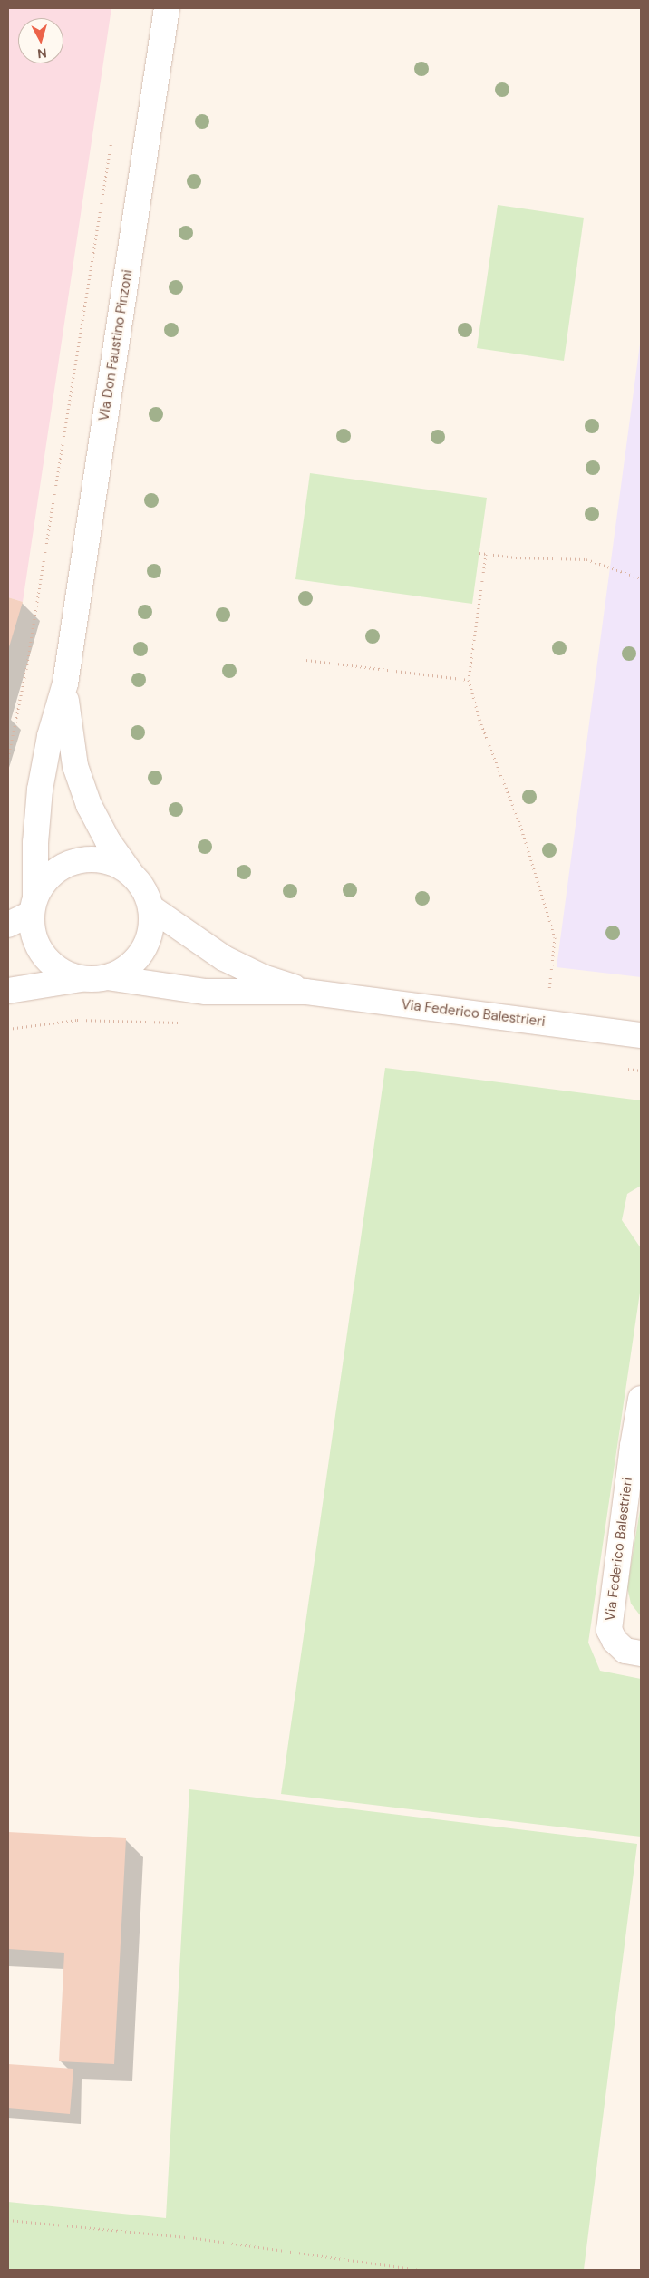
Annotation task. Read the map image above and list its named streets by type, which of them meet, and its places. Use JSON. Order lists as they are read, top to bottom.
{
  "streets": {
    "street": ["Via Don Faustino Pinzoni", "Via Federico Balestrieri"]
  },
  "crossings": [
    ["Via Don Faustino Pinzoni", "Via Federico Balestrieri"]
  ],
  "north": "bottom"
}
